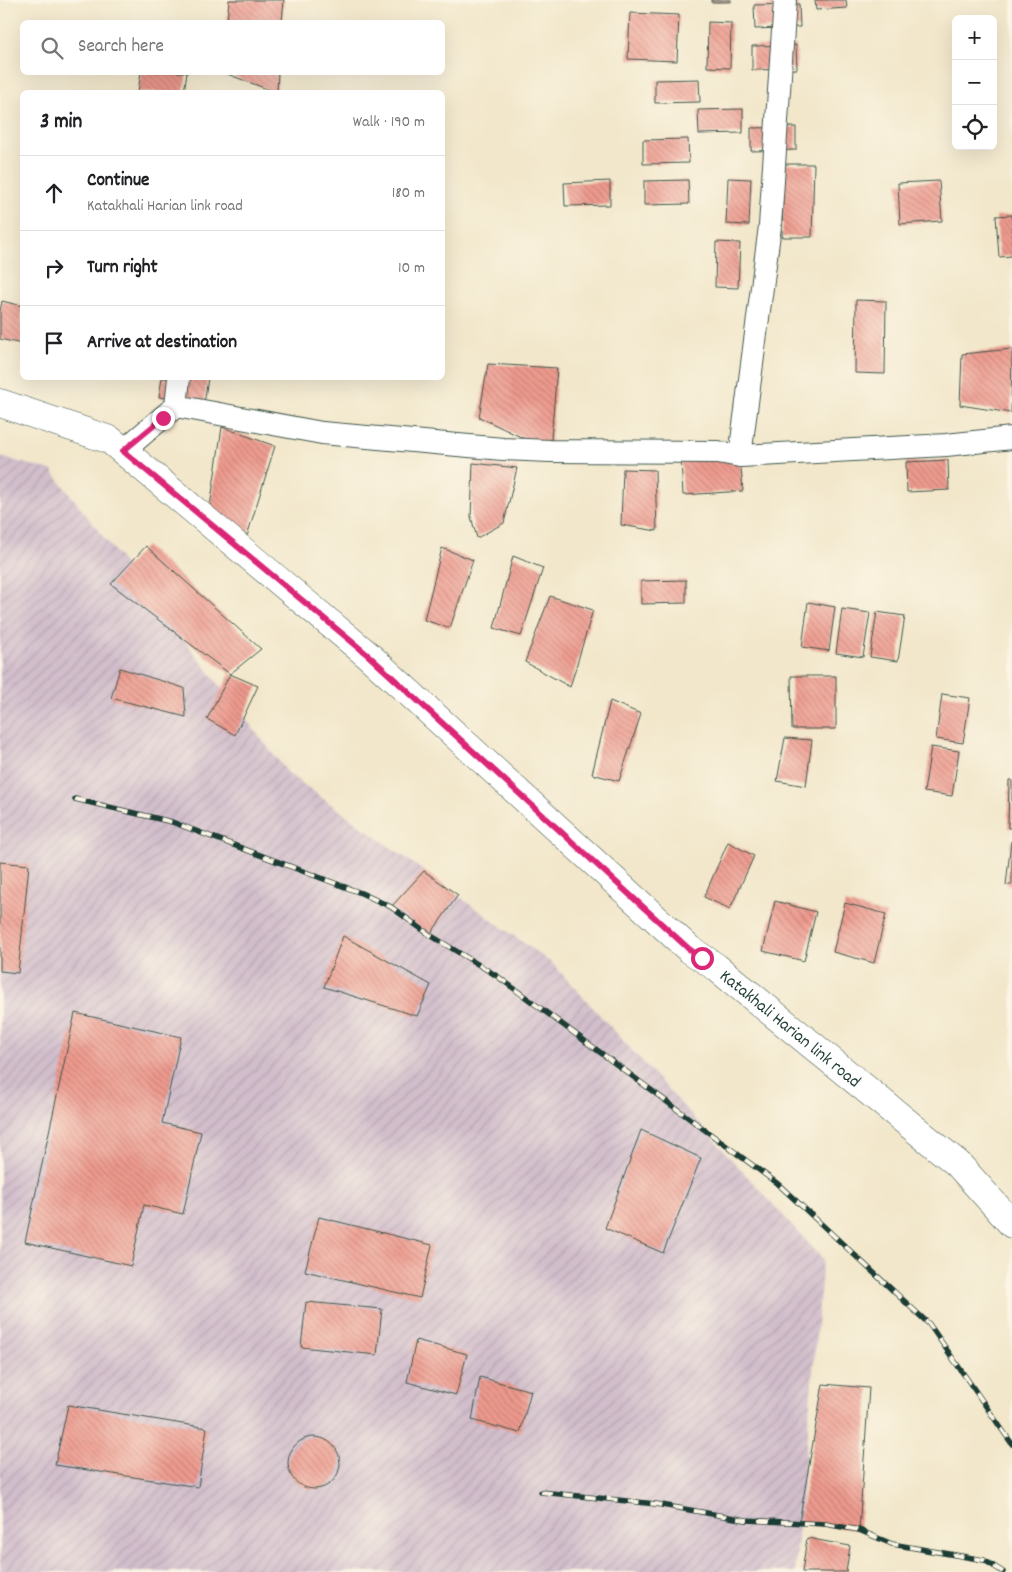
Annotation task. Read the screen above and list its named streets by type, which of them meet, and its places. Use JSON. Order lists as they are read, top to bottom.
{
  "streets": {
    "street": ["Katakhali Harian link road"]
  },
  "page": {
    "map_buttons": ["+", "−"],
    "search": "Search here",
    "heading": ["3 min", "Walk · 190 m"],
    "list": [
      ["Continue", "Katakhali Harian link road", "180 m"],
      ["Turn right", "10 m"],
      "Arrive at destination"
    ]
  }
}
